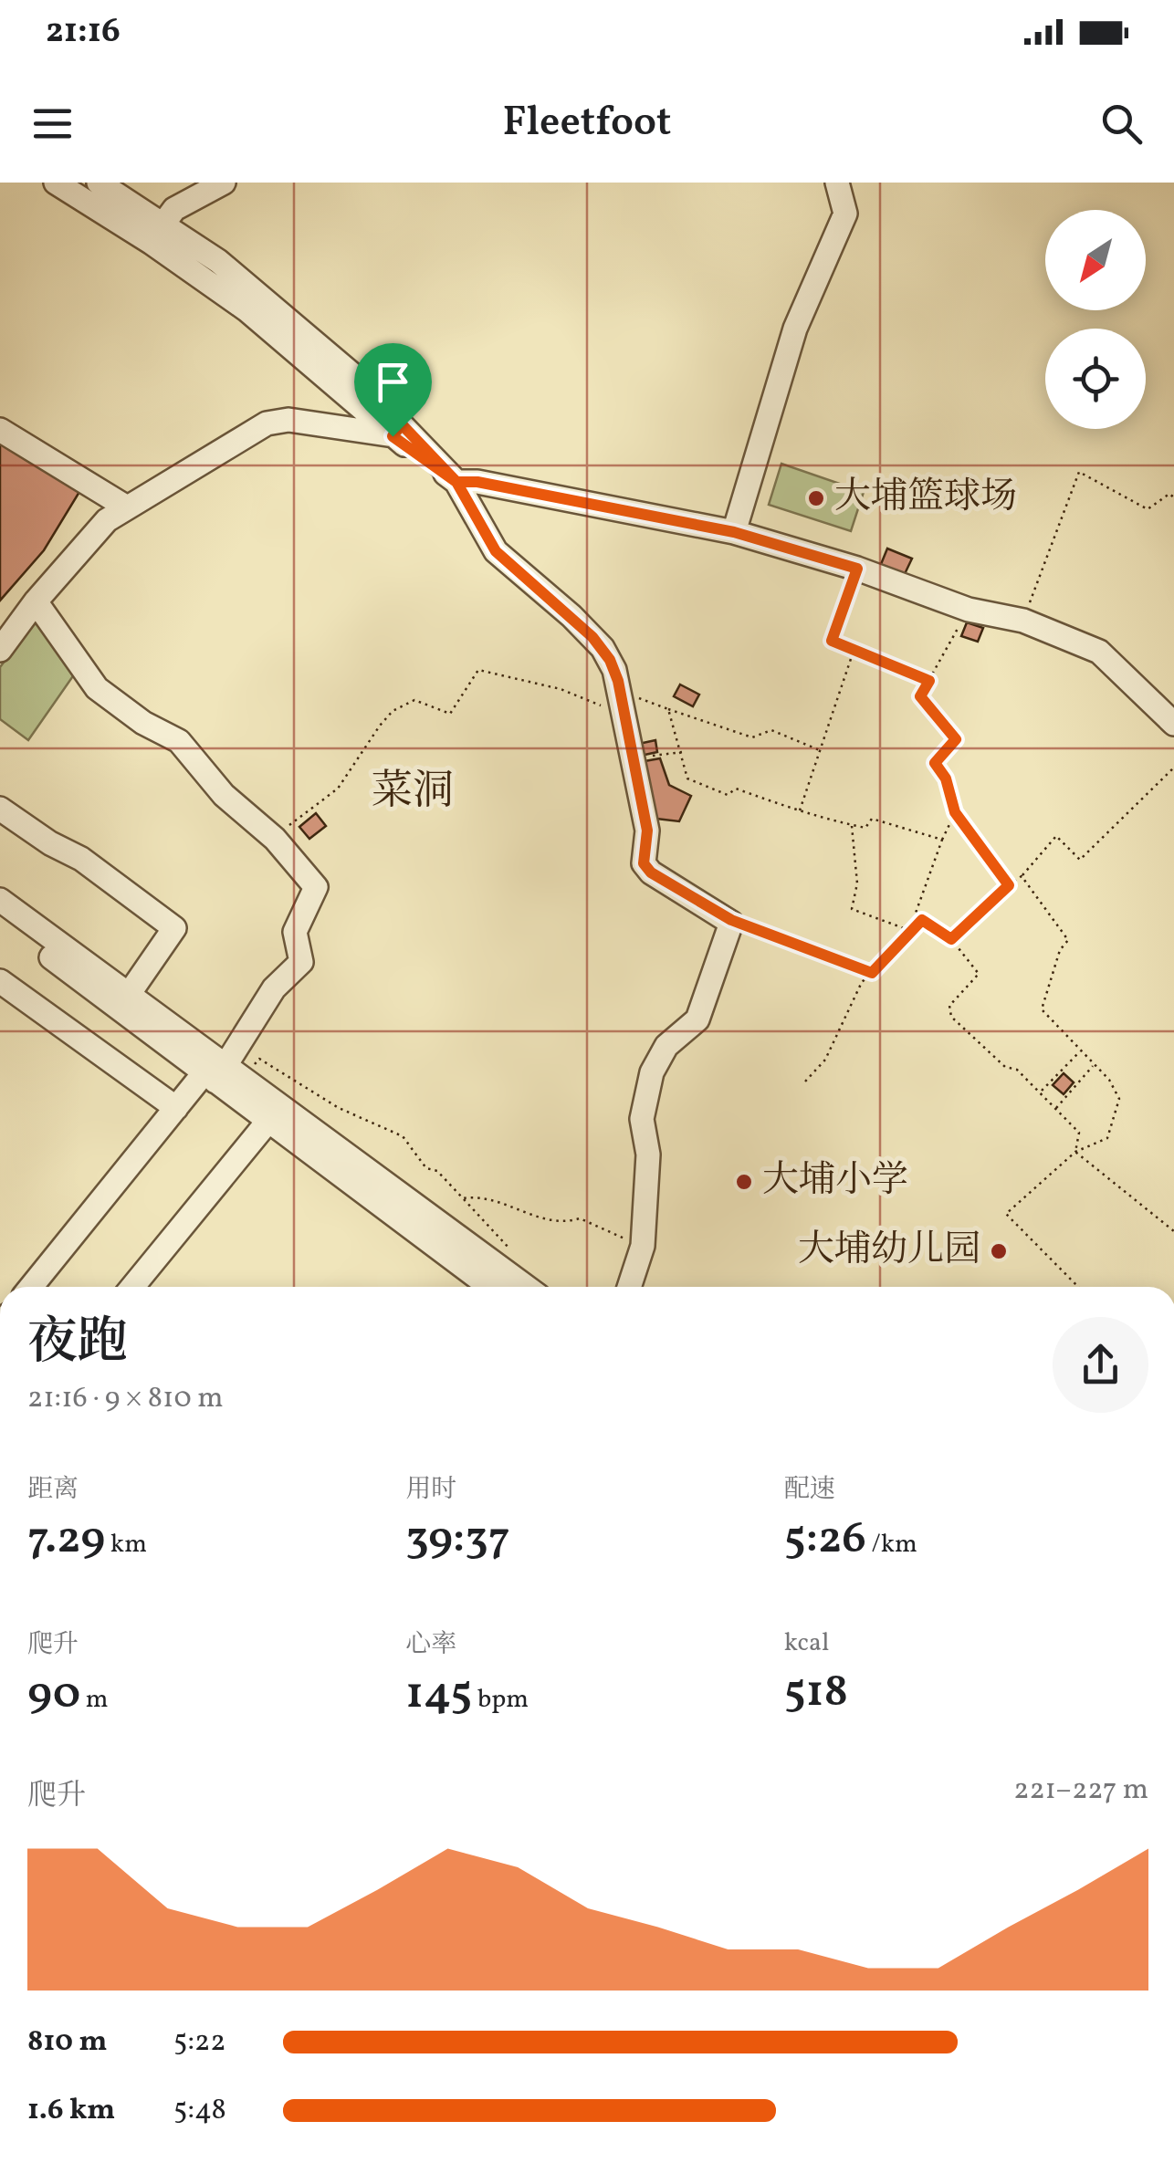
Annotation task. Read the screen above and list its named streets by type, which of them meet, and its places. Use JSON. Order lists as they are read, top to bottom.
{
  "districts": ["菜洞"],
  "places": ["大埔篮球场", "大埔小学", "大埔幼儿园"],
  "north": "bottom left",
  "page": {
    "status": "21:16",
    "header": "Fleetfoot",
    "heading": ["夜跑", "21:16 · 9 × 810 m"],
    "stats": [
      ["距离", "7.29 km"],
      ["用时", "39:37"],
      ["配速", "5:26 /km"],
      ["爬升", "90 m"],
      ["心率", "145 bpm"],
      ["kcal", "518"]
    ],
    "chart": ["爬升", "221–227 m"],
    "list": [
      {
        "name": "810 m",
        "note": "5:22"
      },
      {
        "name": "1.6 km",
        "note": "5:48"
      }
    ]
  }
}
